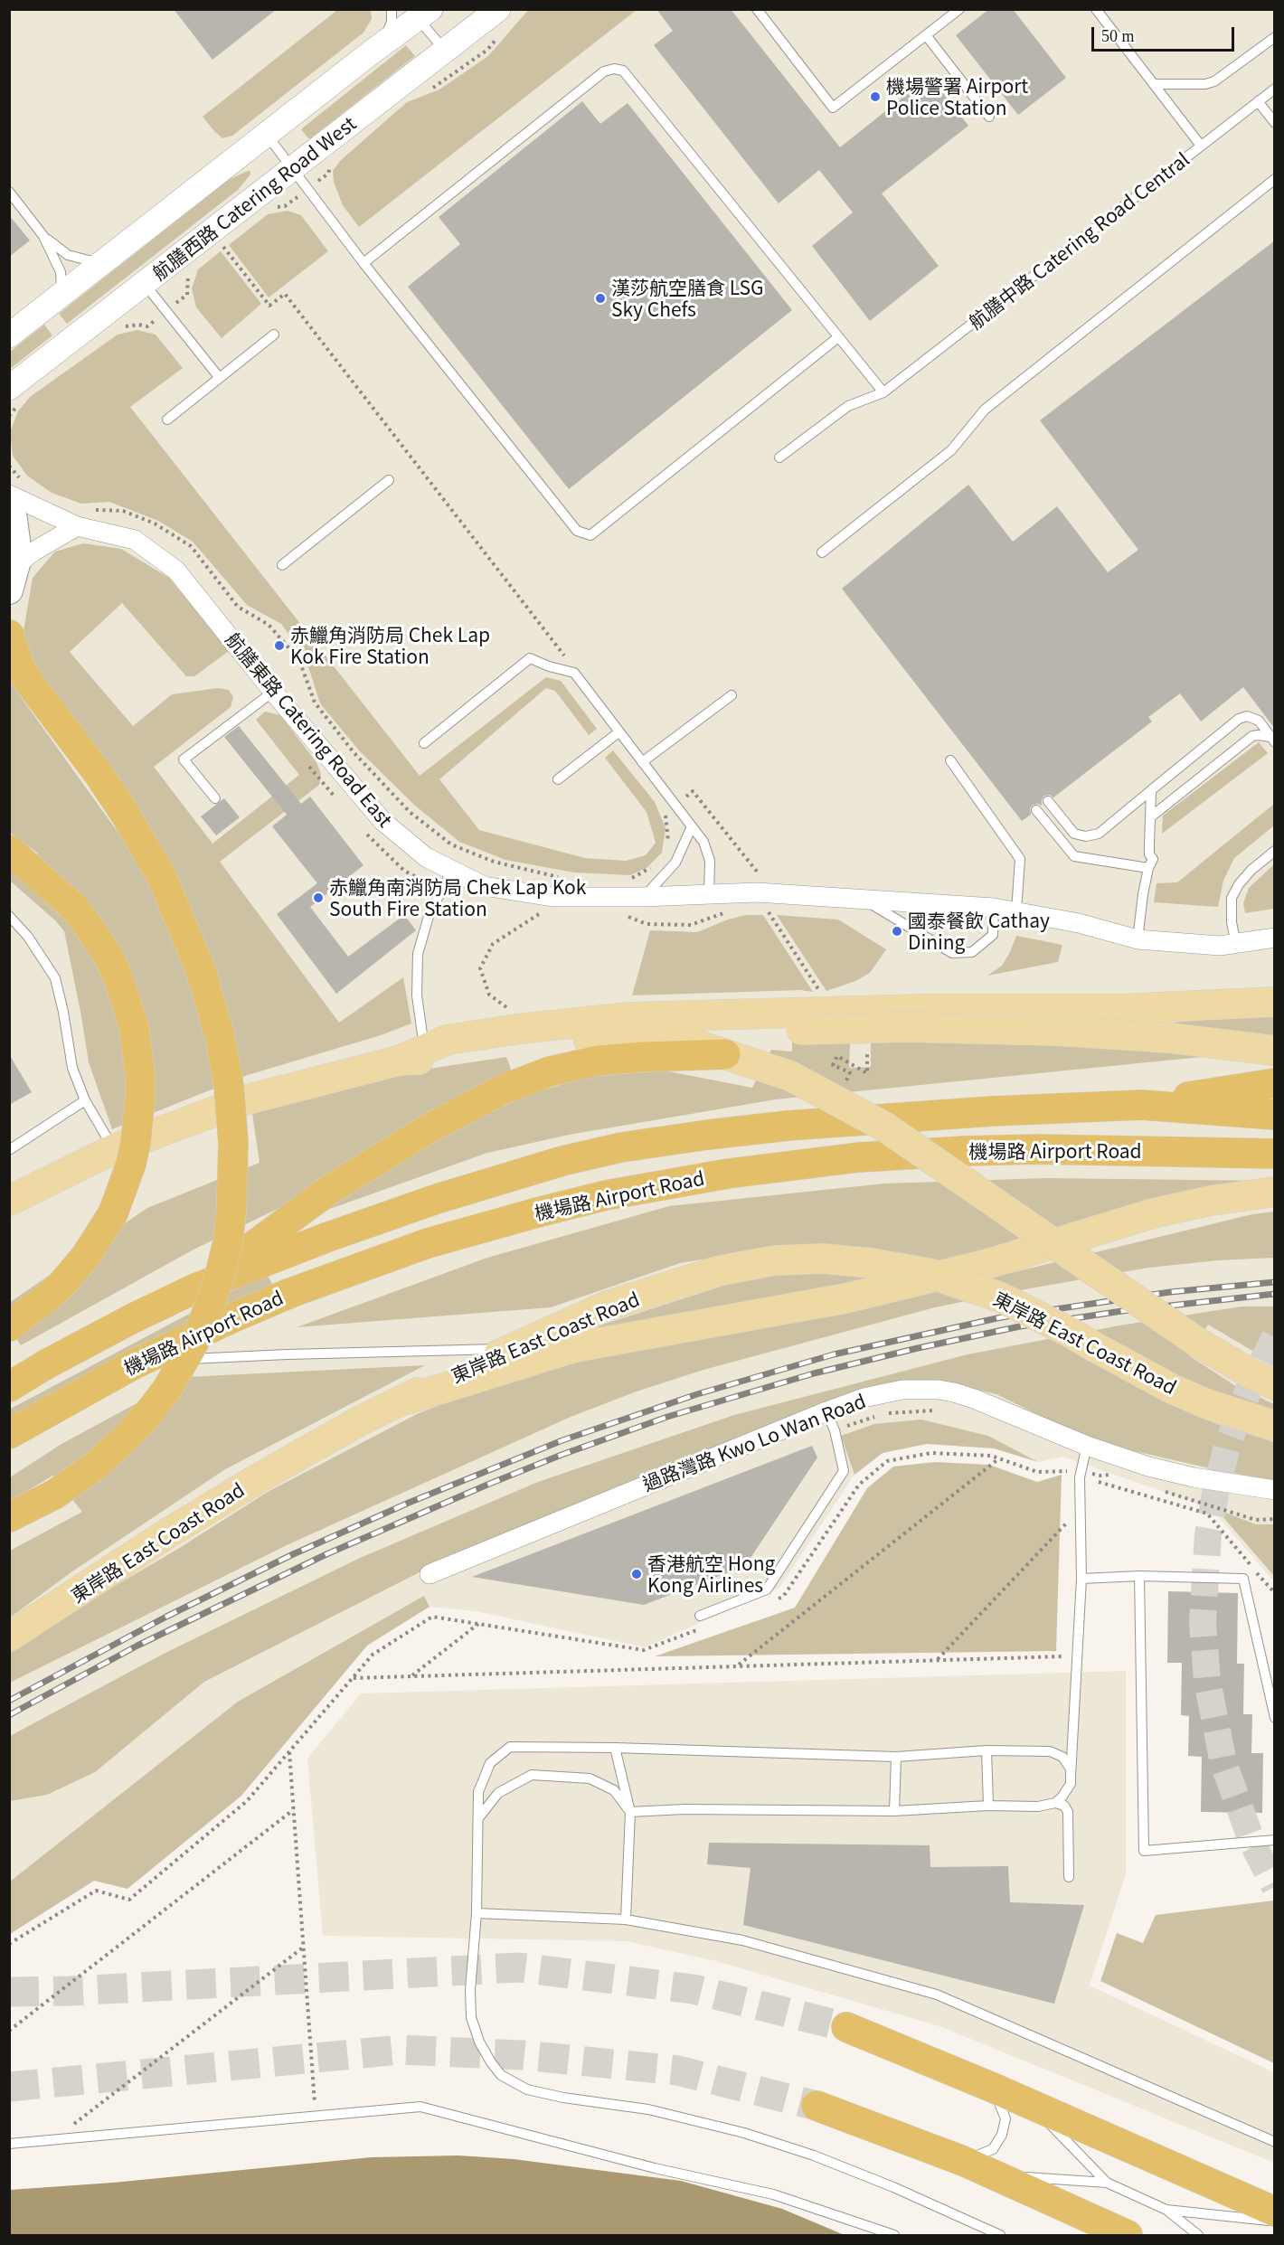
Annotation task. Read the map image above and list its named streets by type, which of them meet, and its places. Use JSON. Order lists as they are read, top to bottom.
{
  "streets": {
    "highway": ["機場路 Airport Road"],
    "main road": ["東岸路 East Coast Road"],
    "street": ["航膳西路 Catering Road West", "航膳東路 Catering Road East", "過路灣路 Kwo Lo Wan Road"],
    "lane": ["航膳中路 Catering Road Central"]
  },
  "places": [
    "機場警署 Airport Police Station",
    "漢莎航空膳食 LSG Sky Chefs",
    "赤鱲角消防局 Chek Lap Kok Fire Station",
    "赤鱲角南消防局 Chek Lap Kok South Fire Station",
    "國泰餐飲 Cathay Dining",
    "香港航空 Hong Kong Airlines"
  ],
  "scale_bar": "50 m"
}
